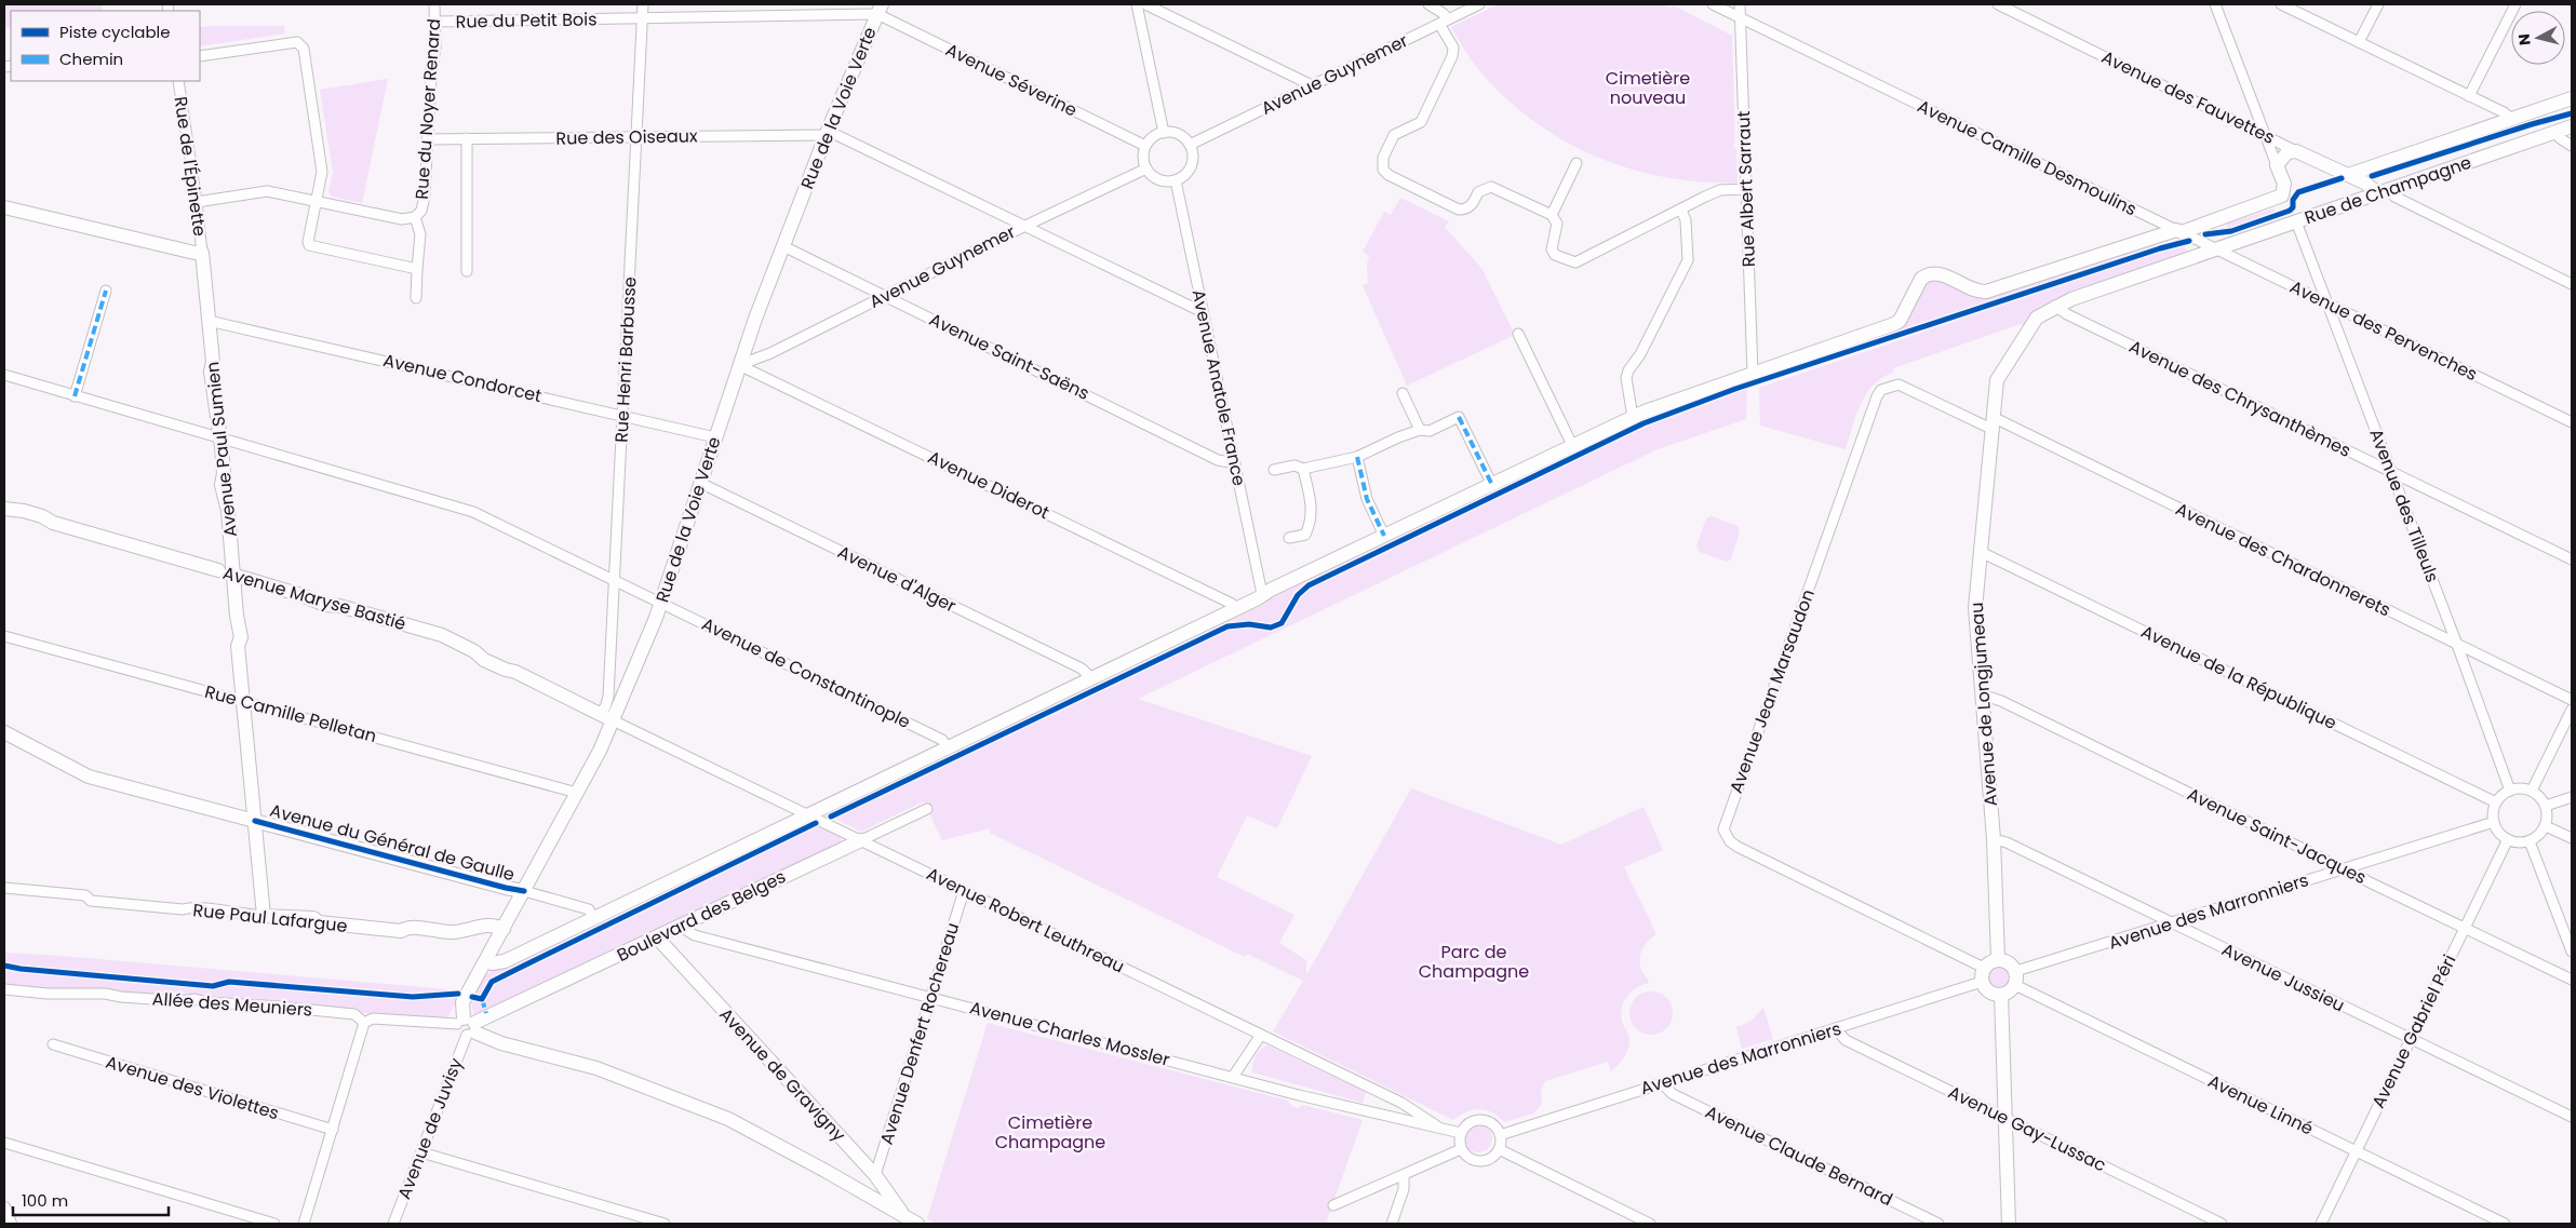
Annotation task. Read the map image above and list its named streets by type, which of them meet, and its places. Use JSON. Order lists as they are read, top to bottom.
{
  "streets": {
    "street": [
      "Rue du Petit Bois",
      "Avenue Guynemer",
      "Avenue Séverine",
      "Avenue des Fauvettes",
      "Rue de la Voie Verte",
      "Rue du Noyer Renard",
      "Rue des Oiseaux",
      "Avenue Camille Desmoulins",
      "Rue de l'Épinette",
      "Rue Albert Sarraut",
      "Rue de Champagne",
      "Avenue des Pervenches",
      "Avenue Saint-Saëns",
      "Rue Henri Barbusse",
      "Avenue Condorcet",
      "Avenue Anatole France",
      "Avenue des Chrysanthèmes",
      "Avenue Paul Sumien",
      "Avenue Diderot",
      "Avenue des Tilleuls",
      "Avenue des Chardonnerets",
      "Avenue d'Alger",
      "Avenue Maryse Bastié",
      "Avenue de Constantinople",
      "Avenue de la République",
      "Avenue Jean Marsaudon",
      "Avenue de Longjumeau",
      "Rue Camille Pelletan",
      "Avenue Saint-Jacques",
      "Avenue du Général de Gaulle",
      "Avenue des Marronniers",
      "Boulevard des Belges",
      "Rue Paul Lafargue",
      "Avenue Robert Leuthreau",
      "Avenue Jussieu",
      "Allée des Meuniers",
      "Avenue Gabriel Péri",
      "Avenue Denfert Rochereau",
      "Avenue Charles Mossler",
      "Avenue de Gravigny",
      "Avenue des Violettes",
      "Avenue Linné",
      "Avenue de Juvisy",
      "Avenue Gay-Lussac",
      "Avenue Claude Bernard"
    ]
  },
  "crossings": [
    ["Rue du Petit Bois", "Avenue Séverine"],
    ["Rue du Petit Bois", "Rue de la Voie Verte"],
    ["Rue du Petit Bois", "Rue du Noyer Renard"],
    ["Rue du Petit Bois", "Rue Henri Barbusse"],
    ["Avenue Guynemer", "Avenue Séverine"],
    ["Avenue Guynemer", "Rue de la Voie Verte"],
    ["Avenue Guynemer", "Avenue Saint-Saëns"],
    ["Avenue Guynemer", "Avenue Anatole France"],
    ["Avenue Guynemer", "Avenue Diderot"],
    ["Avenue Séverine", "Rue de la Voie Verte"],
    ["Avenue Séverine", "Avenue Anatole France"],
    ["Avenue des Fauvettes", "Rue de Champagne"],
    ["Rue de la Voie Verte", "Rue des Oiseaux"],
    ["Rue de la Voie Verte", "Avenue Saint-Saëns"],
    ["Rue de la Voie Verte", "Avenue Condorcet"],
    ["Rue de la Voie Verte", "Avenue Diderot"],
    ["Rue de la Voie Verte", "Avenue d'Alger"],
    ["Rue de la Voie Verte", "Avenue Maryse Bastié"],
    ["Rue de la Voie Verte", "Avenue de Constantinople"],
    ["Rue de la Voie Verte", "Rue Camille Pelletan"],
    ["Rue de la Voie Verte", "Avenue du Général de Gaulle"],
    ["Rue de la Voie Verte", "Boulevard des Belges"],
    ["Rue de la Voie Verte", "Rue Paul Lafargue"],
    ["Rue de la Voie Verte", "Avenue Robert Leuthreau"],
    ["Rue de la Voie Verte", "Avenue de Juvisy"],
    ["Rue du Noyer Renard", "Rue des Oiseaux"],
    ["Rue du Noyer Renard", "Rue de l'Épinette"],
    ["Rue des Oiseaux", "Rue Henri Barbusse"],
    ["Avenue Camille Desmoulins", "Rue Albert Sarraut"],
    ["Avenue Camille Desmoulins", "Avenue des Pervenches"],
    ["Rue de l'Épinette", "Avenue Paul Sumien"],
    ["Rue de Champagne", "Avenue des Pervenches"],
    ["Rue de Champagne", "Avenue des Chrysanthèmes"],
    ["Rue de Champagne", "Avenue des Tilleuls"],
    ["Rue de Champagne", "Avenue des Chardonnerets"],
    ["Rue de Champagne", "Avenue Jean Marsaudon"],
    ["Rue de Champagne", "Avenue de Longjumeau"],
    ["Avenue des Pervenches", "Avenue des Tilleuls"],
    ["Avenue Saint-Saëns", "Avenue Anatole France"],
    ["Rue Henri Barbusse", "Avenue Condorcet"],
    ["Rue Henri Barbusse", "Avenue Maryse Bastié"],
    ["Rue Henri Barbusse", "Avenue de Constantinople"],
    ["Avenue Condorcet", "Avenue Paul Sumien"],
    ["Avenue des Chrysanthèmes", "Avenue des Tilleuls"],
    ["Avenue Paul Sumien", "Avenue Maryse Bastié"],
    ["Avenue Paul Sumien", "Avenue de Constantinople"],
    ["Avenue Paul Sumien", "Rue Camille Pelletan"],
    ["Avenue Paul Sumien", "Avenue du Général de Gaulle"],
    ["Avenue Paul Sumien", "Rue Paul Lafargue"],
    ["Avenue des Tilleuls", "Avenue des Chardonnerets"],
    ["Avenue des Tilleuls", "Avenue de la République"],
    ["Avenue des Tilleuls", "Avenue des Marronniers"],
    ["Avenue des Tilleuls", "Avenue Gabriel Péri"],
    ["Avenue des Chardonnerets", "Avenue Jean Marsaudon"],
    ["Avenue des Chardonnerets", "Avenue de Longjumeau"],
    ["Avenue Maryse Bastié", "Avenue Robert Leuthreau"],
    ["Avenue de la République", "Avenue de Longjumeau"],
    ["Avenue de la République", "Avenue des Marronniers"],
    ["Avenue de la République", "Avenue Gabriel Péri"],
    ["Avenue Jean Marsaudon", "Avenue de Longjumeau"],
    ["Avenue Jean Marsaudon", "Avenue des Marronniers"],
    ["Avenue Jean Marsaudon", "Avenue Linné"],
    ["Avenue de Longjumeau", "Avenue Saint-Jacques"],
    ["Avenue de Longjumeau", "Avenue des Marronniers"],
    ["Avenue de Longjumeau", "Avenue Jussieu"],
    ["Avenue de Longjumeau", "Avenue Linné"],
    ["Avenue Saint-Jacques", "Avenue des Marronniers"],
    ["Avenue Saint-Jacques", "Avenue Gabriel Péri"],
    ["Avenue des Marronniers", "Avenue Jussieu"],
    ["Avenue des Marronniers", "Avenue Gabriel Péri"],
    ["Avenue des Marronniers", "Avenue Charles Mossler"],
    ["Avenue des Marronniers", "Avenue Linné"],
    ["Avenue des Marronniers", "Avenue Gay-Lussac"],
    ["Avenue des Marronniers", "Avenue Claude Bernard"],
    ["Boulevard des Belges", "Avenue Robert Leuthreau"],
    ["Boulevard des Belges", "Avenue Charles Mossler"],
    ["Boulevard des Belges", "Avenue de Gravigny"],
    ["Boulevard des Belges", "Avenue de Juvisy"],
    ["Avenue Robert Leuthreau", "Avenue Denfert Rochereau"],
    ["Avenue Robert Leuthreau", "Avenue Charles Mossler"],
    ["Avenue Jussieu", "Avenue Gabriel Péri"],
    ["Avenue Gabriel Péri", "Avenue Linné"],
    ["Avenue Denfert Rochereau", "Avenue Charles Mossler"],
    ["Avenue Denfert Rochereau", "Avenue de Gravigny"]
  ],
  "parks": ["Cimetière nouveau", "Parc de Champagne", "Cimetière Champagne"],
  "legend": ["Piste cyclable", "Chemin"],
  "scale_bar": "100 m",
  "north": "left"
}
